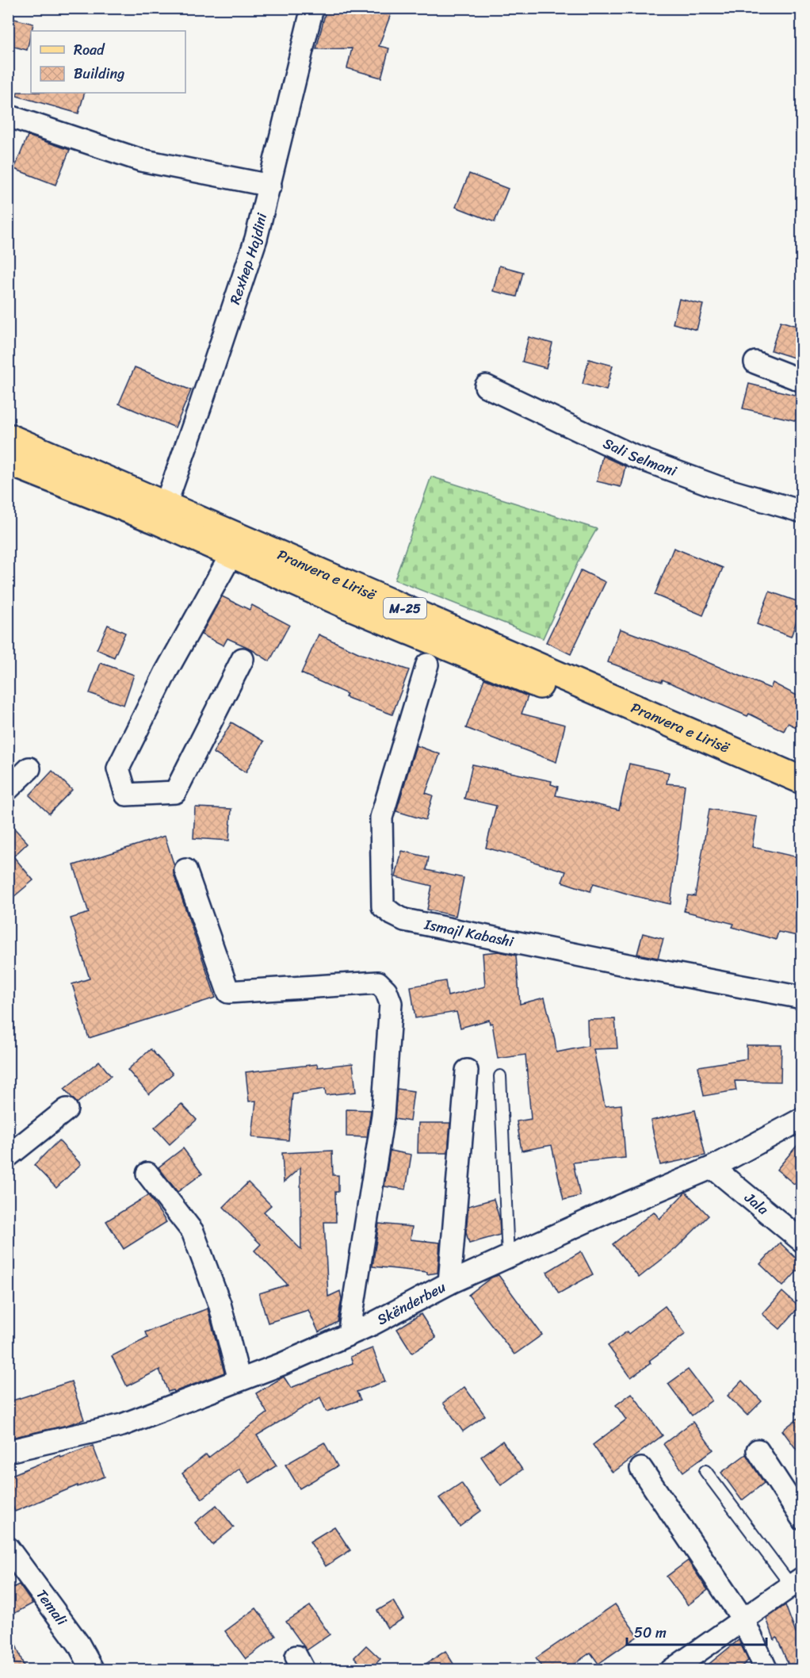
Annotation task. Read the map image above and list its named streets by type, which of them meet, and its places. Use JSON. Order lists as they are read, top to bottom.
{
  "streets": {
    "main road": ["Pranvera e Lirisë", "M-25"],
    "street": [
      "Rexhep Hajdini",
      "Sali Selmani",
      "Ismajl Kabashi",
      "Jala",
      "Skënderbeu",
      "Temali"
    ]
  },
  "crossings": [
    ["Rexhep Hajdini", "Pranvera e Lirisë"],
    ["Jala", "Skënderbeu"]
  ],
  "legend": ["Road", "Building"],
  "scale_bar": "50 m"
}
